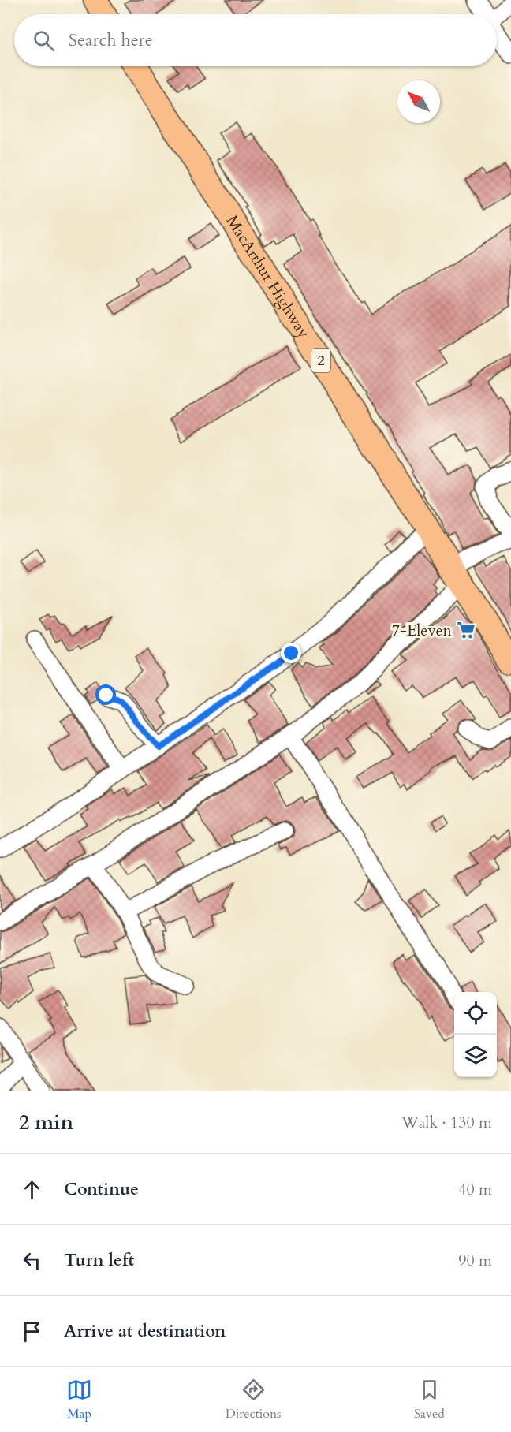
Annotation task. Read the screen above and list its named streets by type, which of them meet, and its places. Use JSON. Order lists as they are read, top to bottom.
{
  "streets": {
    "highway": ["MacArthur Highway", "2"]
  },
  "places": {
    "supermarket": ["7-Eleven"]
  },
  "north": "top left",
  "page": {
    "search": "Search here",
    "heading": ["2 min", "Walk · 130 m"],
    "list": [
      ["Continue", "40 m"],
      ["Turn left", "90 m"],
      "Arrive at destination"
    ],
    "nav": ["Map", "Directions", "Saved"]
  }
}
